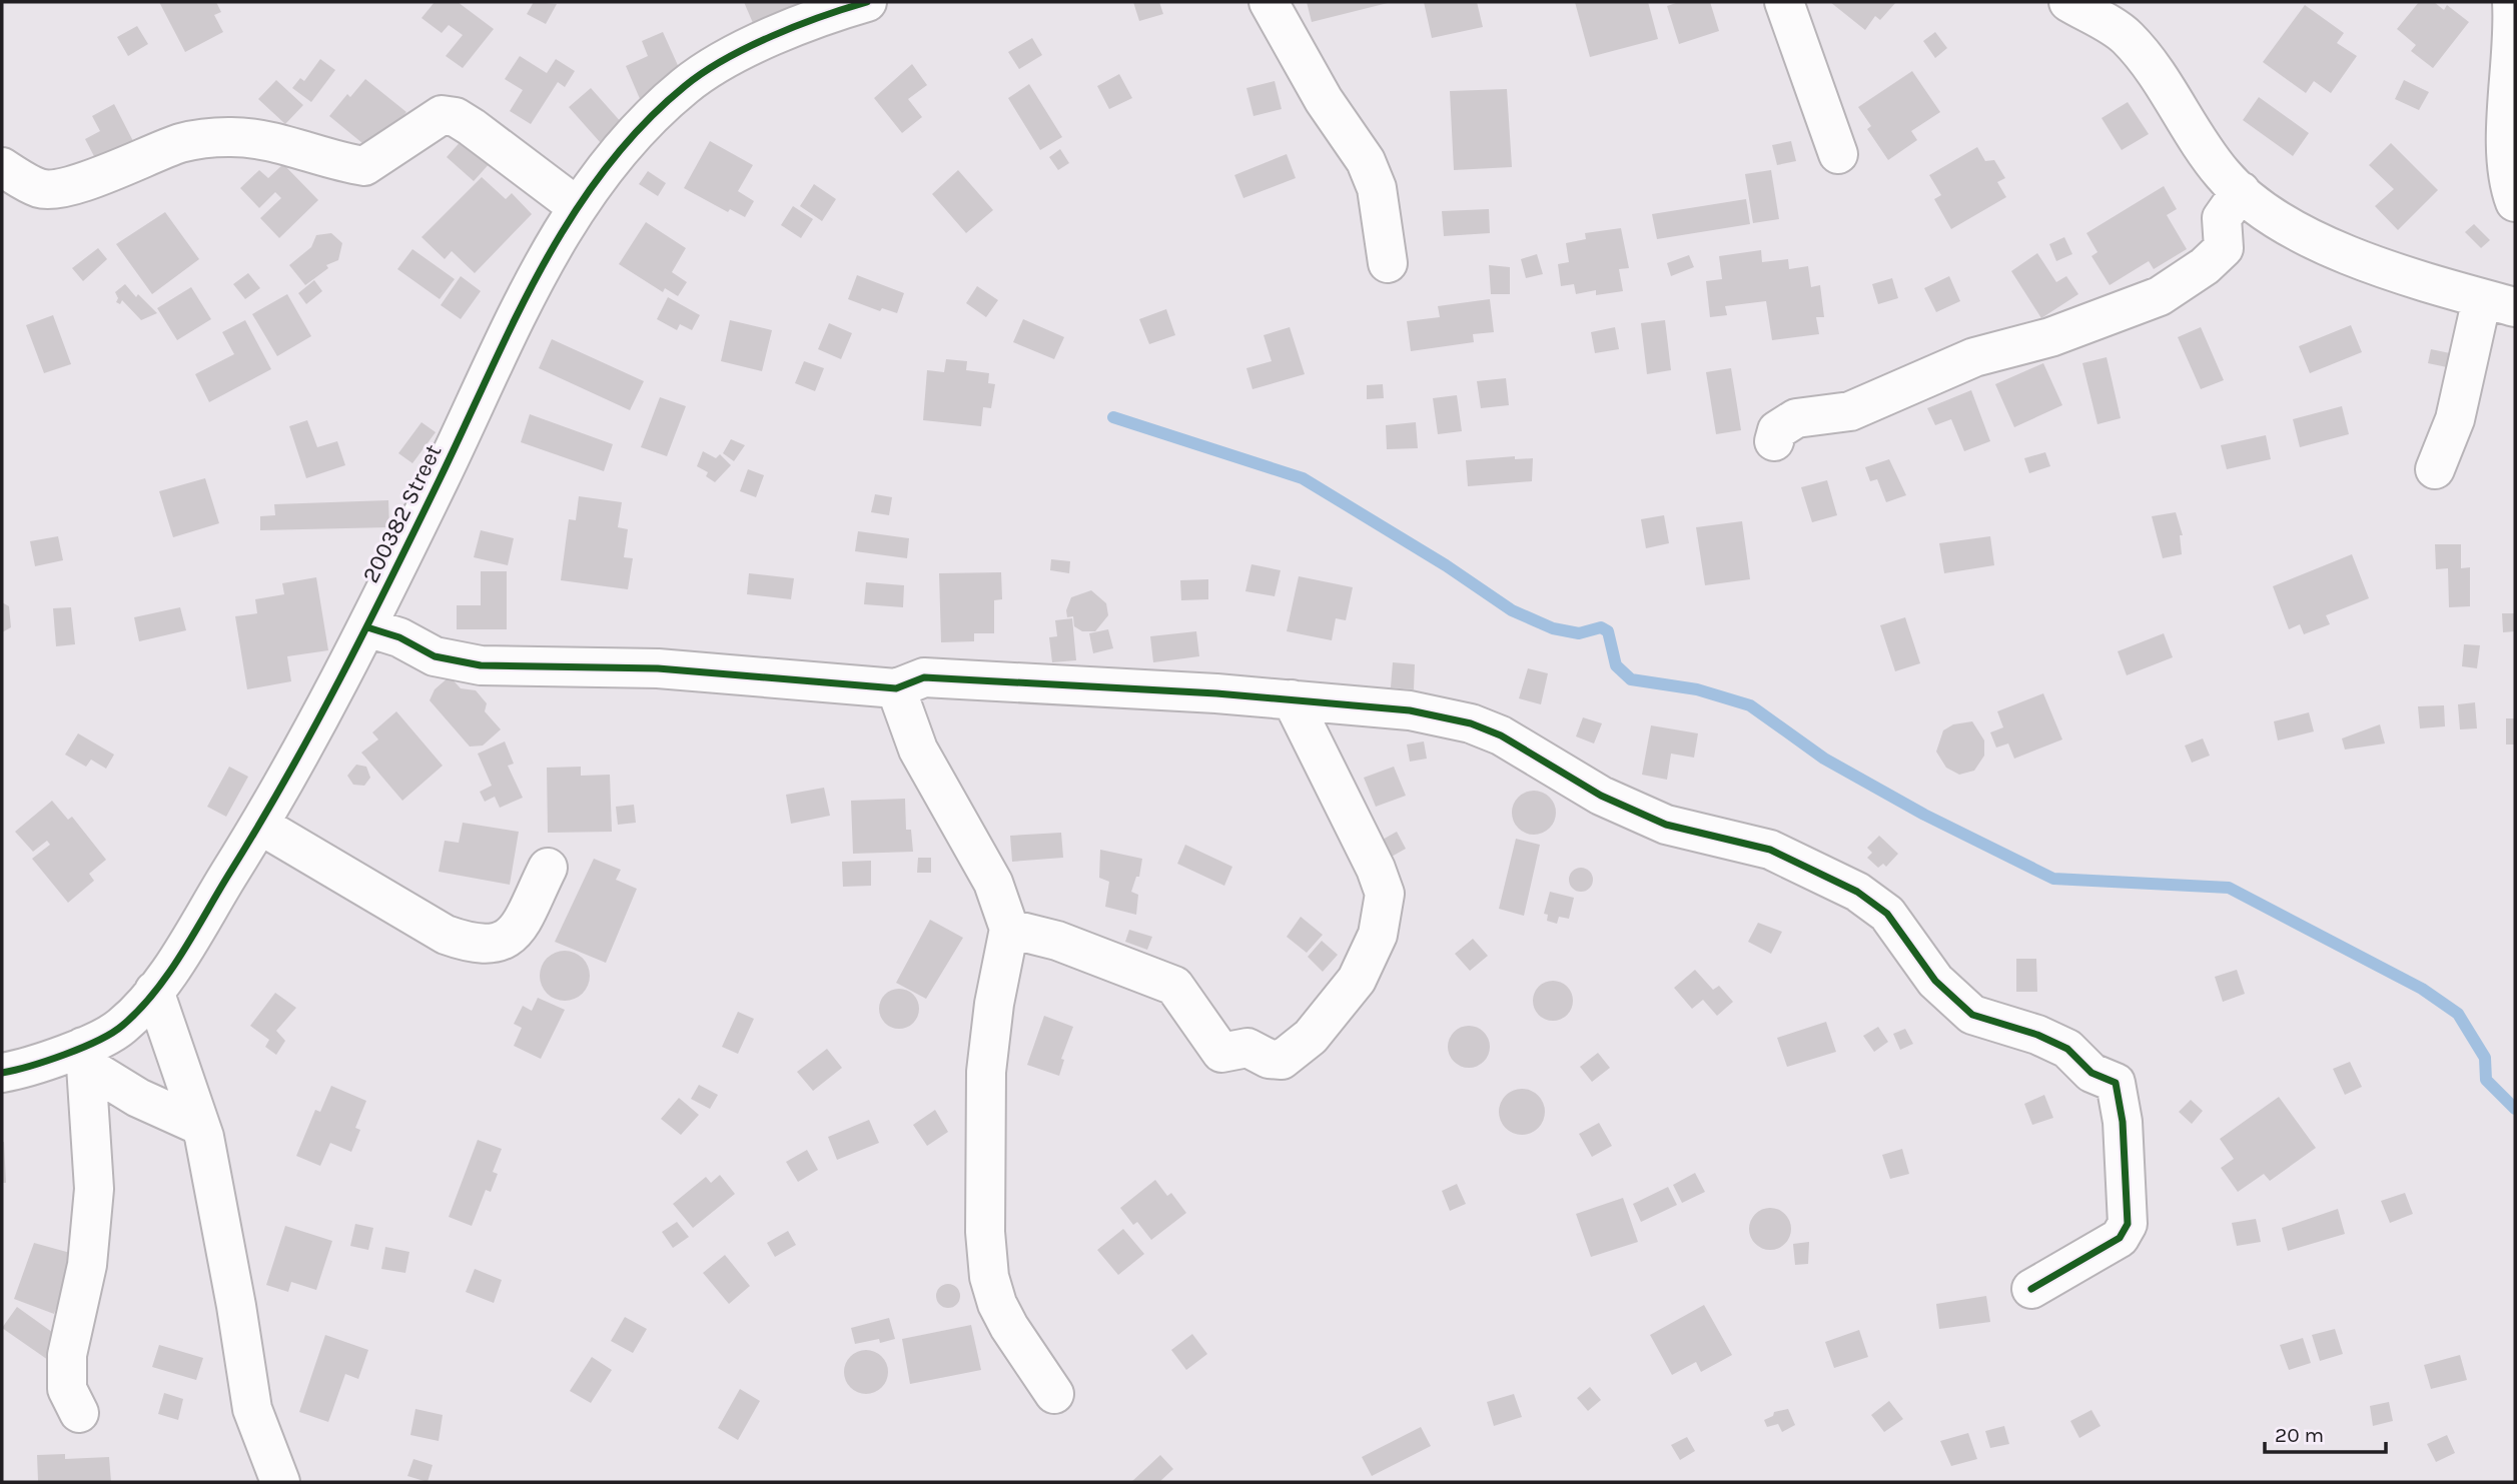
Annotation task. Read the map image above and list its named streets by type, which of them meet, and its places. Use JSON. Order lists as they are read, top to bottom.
{
  "streets": {
    "street": ["200382 Street"]
  },
  "scale_bar": "20 m"
}
